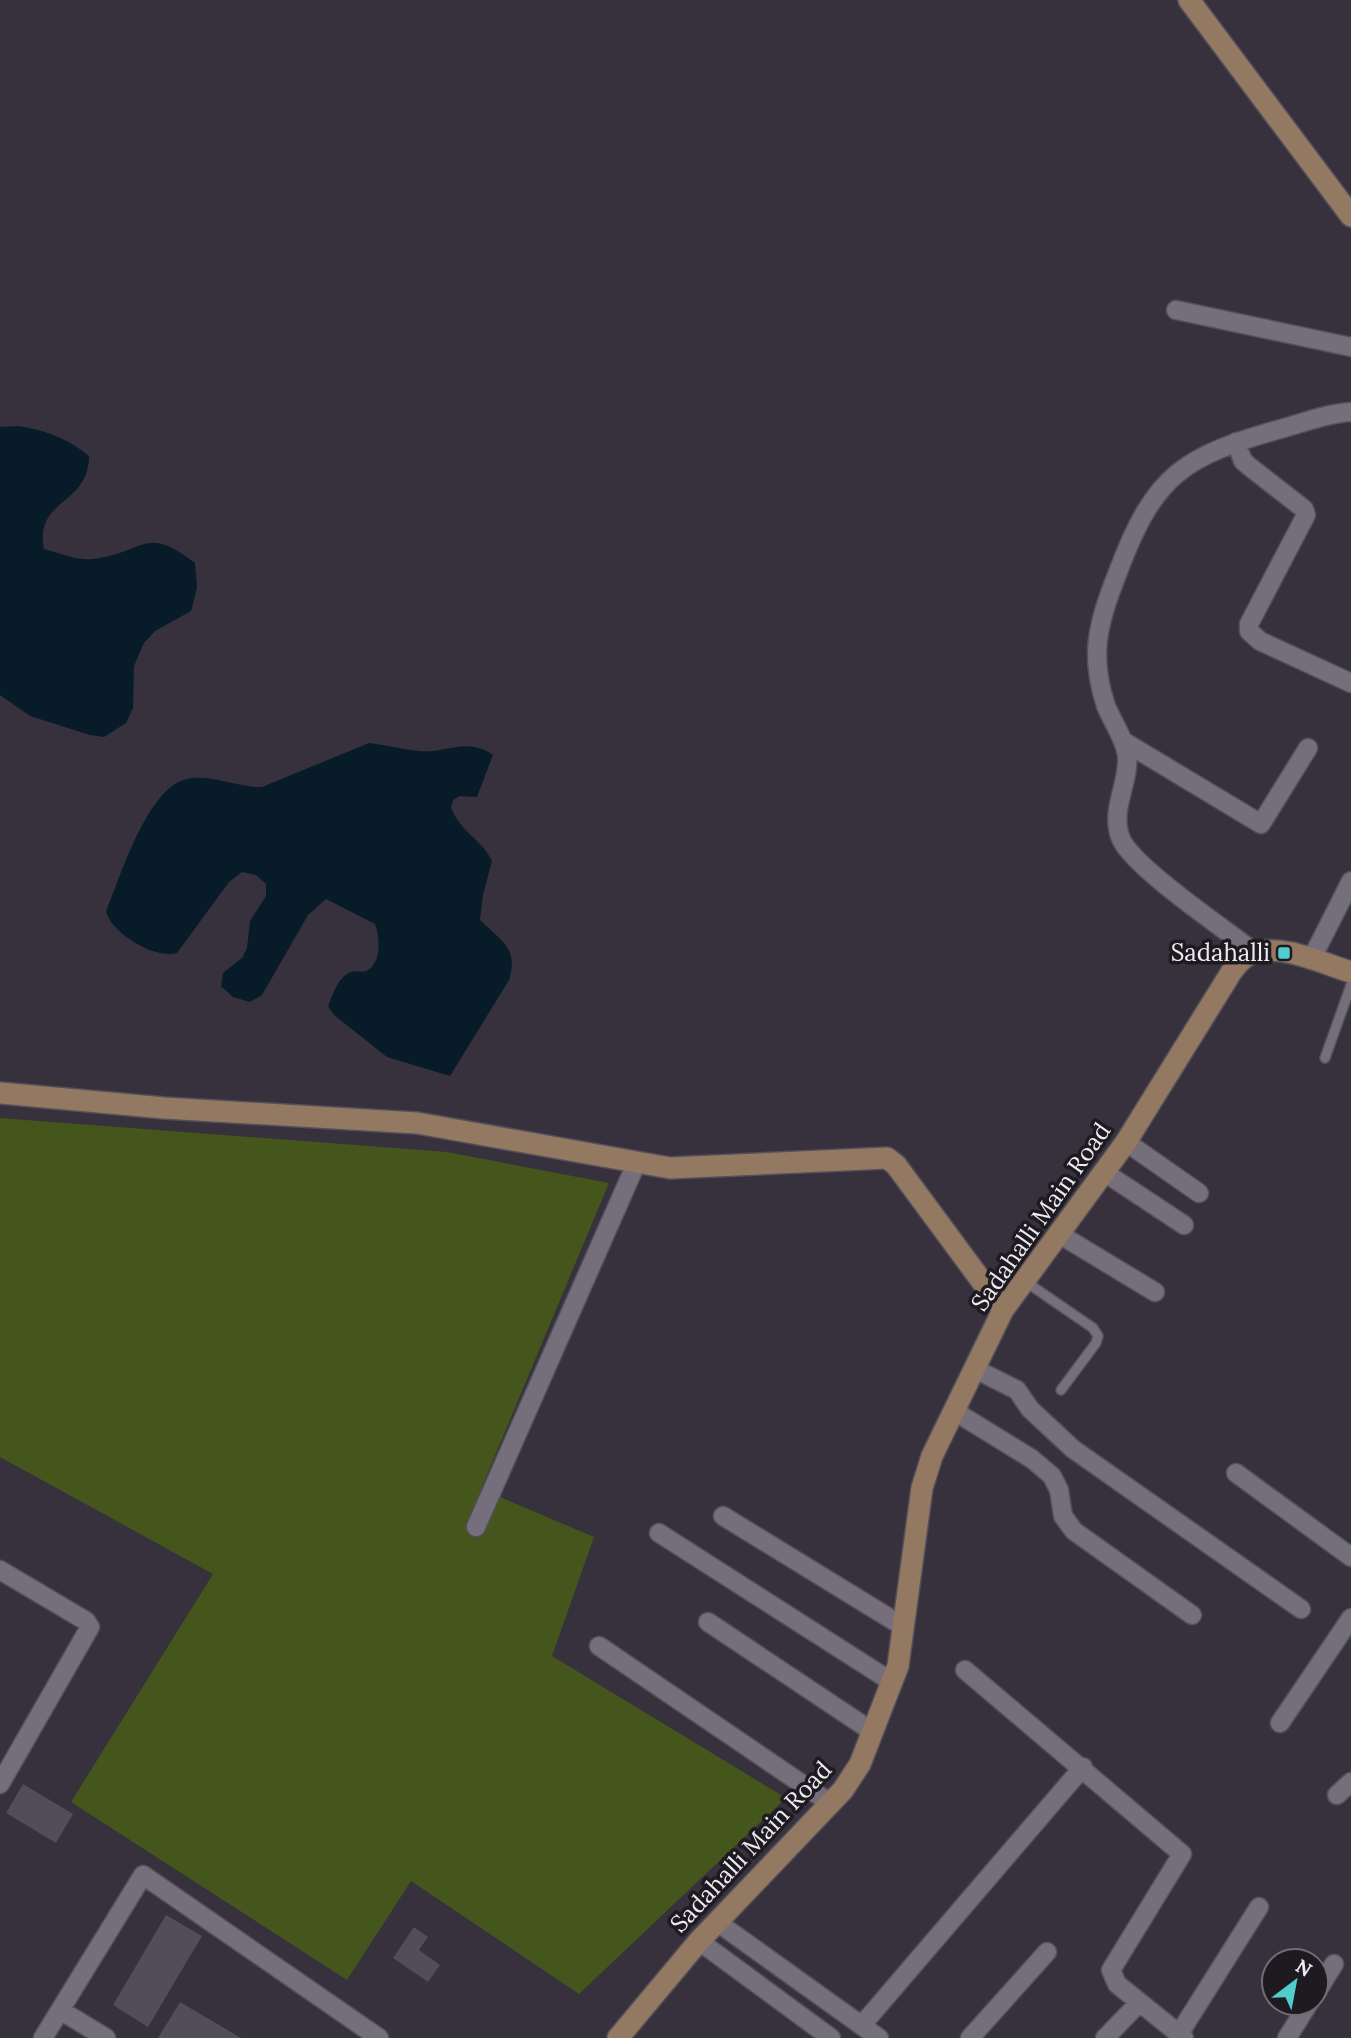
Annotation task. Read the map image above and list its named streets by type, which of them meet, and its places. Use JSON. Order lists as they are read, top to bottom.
{
  "streets": {
    "street": ["Sadahalli Main Road"]
  },
  "places": {
    "transit": ["Sadahalli"]
  },
  "north": "top right"
}
